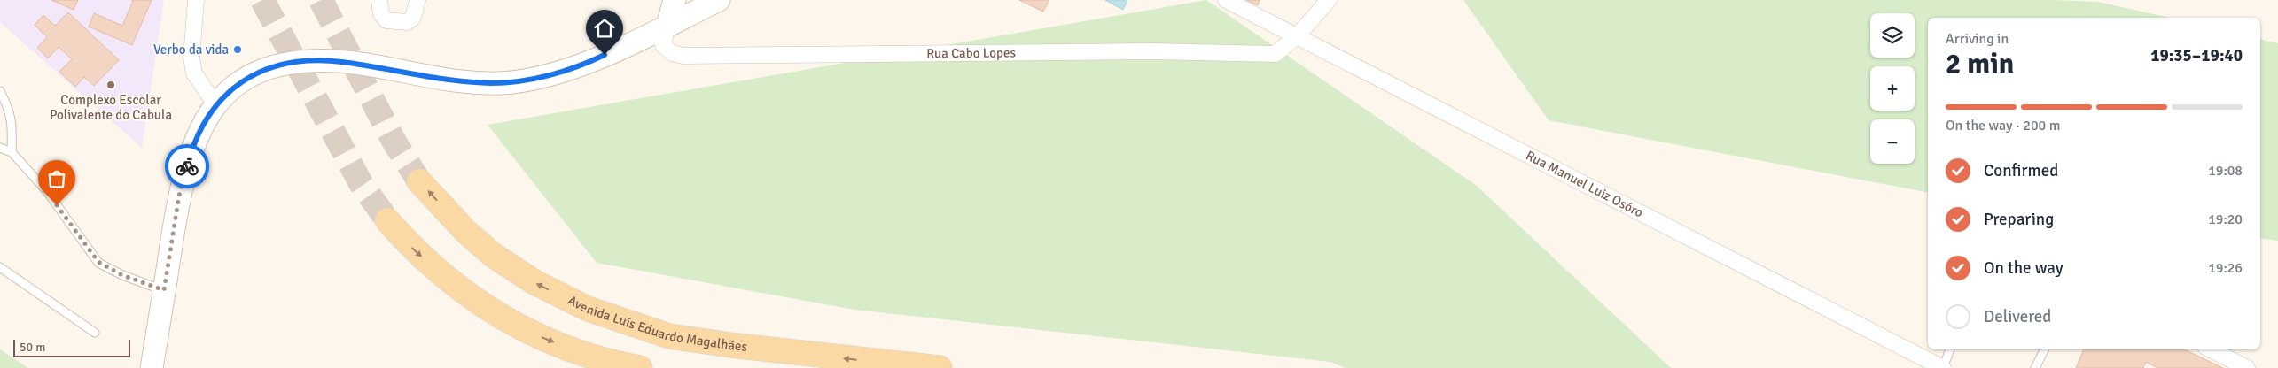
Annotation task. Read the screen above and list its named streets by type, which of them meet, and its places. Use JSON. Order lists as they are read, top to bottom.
{
  "streets": {
    "main road": ["Avenida Luís Eduardo Magalhães"],
    "street": ["Rua Cabo Lopes", "Rua Manuel Luiz Osóro"]
  },
  "crossings": [
    ["Rua Cabo Lopes", "Rua Manuel Luiz Osóro"]
  ],
  "places": ["Verbo da vida", "Complexo Escolar Polivalente do Cabula"],
  "scale_bar": "50 m",
  "page": {
    "map_buttons": ["+", "−"],
    "heading": ["2 min", "Arriving in", "19:35–19:40"],
    "bar": "On the way · 200 m",
    "list": [
      ["Confirmed", "19:08"],
      ["Preparing", "19:20"],
      ["On the way", "19:26"],
      "Delivered"
    ],
    "scale": "50 m"
  }
}
